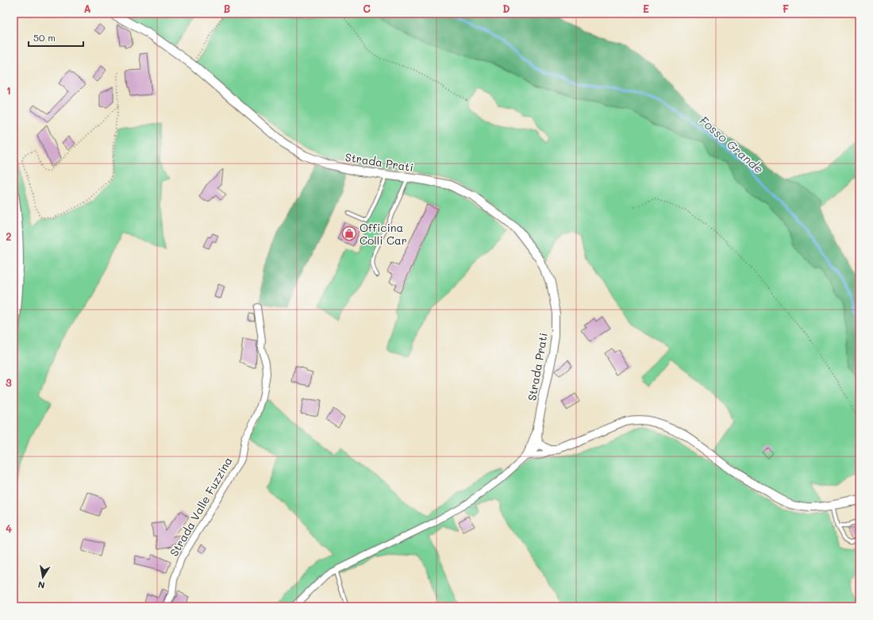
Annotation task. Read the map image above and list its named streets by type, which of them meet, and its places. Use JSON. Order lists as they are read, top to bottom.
{
  "streets": {
    "street": ["Strada Prati", "Strada Valle Fuzzina"]
  },
  "water": ["Fosso Grande"],
  "places": {
    "shop": ["Officina Colli Car"]
  },
  "scale_bar": "50 m",
  "north": "bottom",
  "grid": {
    "columns": [
      "A",
      "B",
      "C",
      "D",
      "E",
      "F"
    ],
    "rows": [
      "1",
      "2",
      "3",
      "4"
    ]
  }
}
